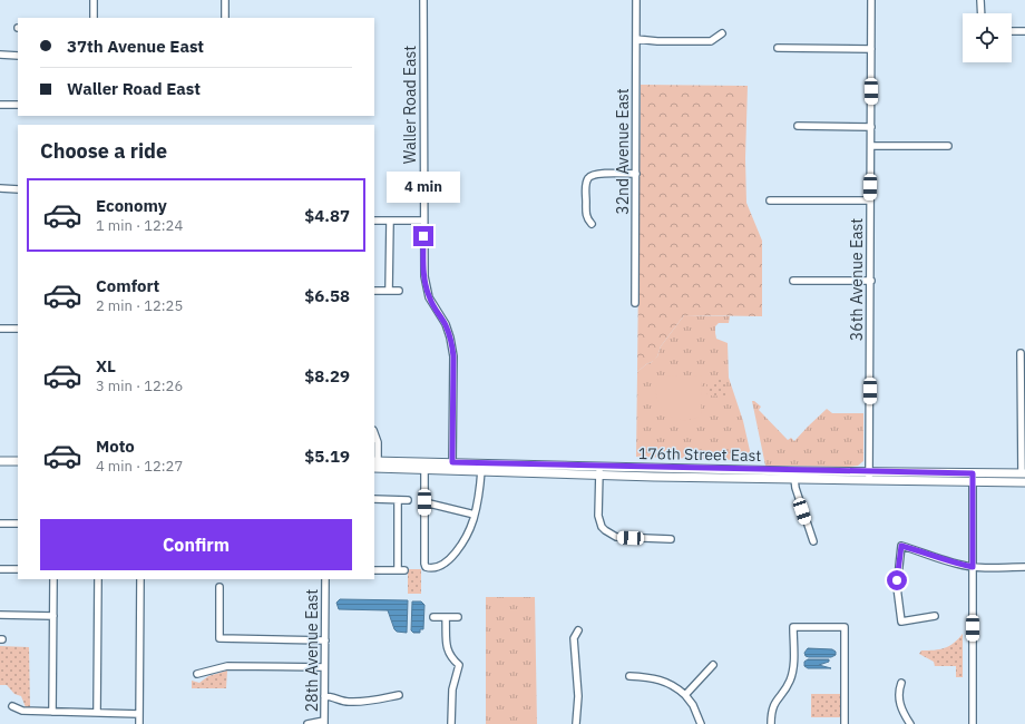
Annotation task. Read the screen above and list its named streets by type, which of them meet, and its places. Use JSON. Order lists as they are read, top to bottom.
{
  "streets": {
    "main road": ["176th Street East"],
    "street": [
      "Waller Road East",
      "32nd Avenue East",
      "36th Avenue East",
      "28th Avenue East"
    ]
  },
  "crossings": [
    ["Waller Road East", "176th Street East"],
    ["36th Avenue East", "176th Street East"]
  ],
  "page": {
    "banner": ["37th Avenue East", "Waller Road East"],
    "heading": "Choose a ride",
    "bubble": "4 min",
    "list": [
      {
        "name": "Economy",
        "note": "1 min · 12:24",
        "value": "$4.87"
      },
      {
        "name": "Comfort",
        "note": "2 min · 12:25",
        "value": "$6.58"
      },
      {
        "name": "XL",
        "note": "3 min · 12:26",
        "value": "$8.29"
      },
      {
        "name": "Moto",
        "note": "4 min · 12:27",
        "value": "$5.19"
      }
    ],
    "buttons": "Confirm"
  }
}
